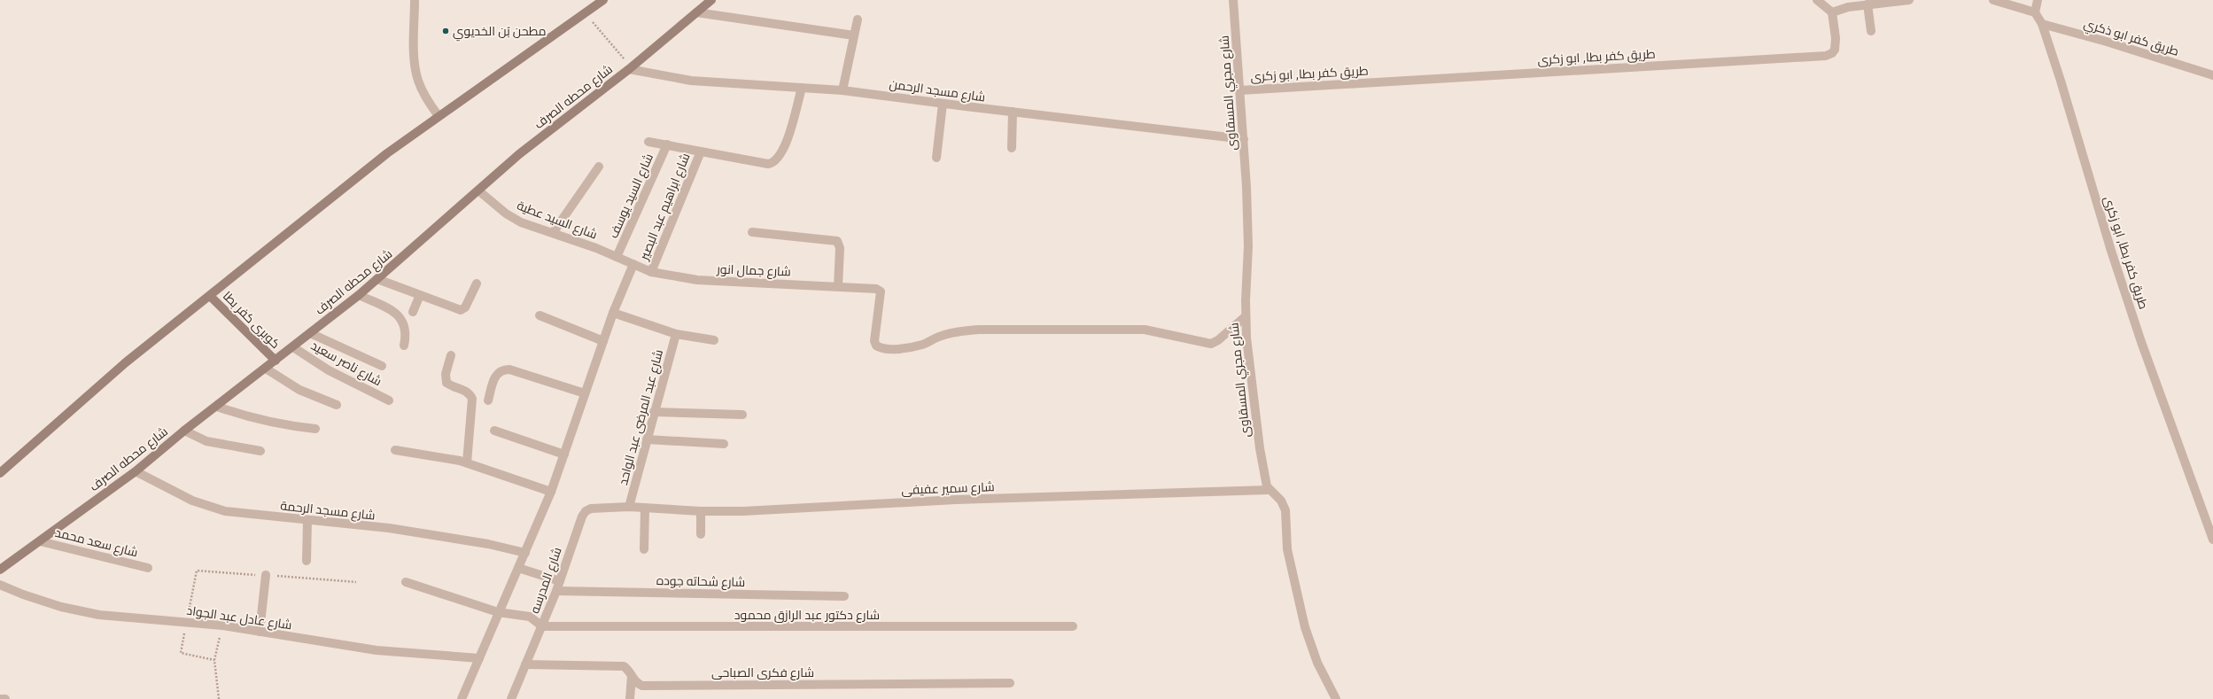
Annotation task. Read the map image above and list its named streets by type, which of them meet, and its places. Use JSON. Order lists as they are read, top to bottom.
{
  "streets": {
    "street": [
      "طريق كفر ابو ذكري",
      "طريق كفر بطا, ابو زكرى",
      "شارع مسجد الرحمن",
      "شارع مجري المسقاوى",
      "شارع محطه الصرف",
      "شارع السيد يوسف",
      "شارع ابراهيم عبد البصير",
      "شارع السيد عطية",
      "شارع جمال انور",
      "كوبرى كفر بطا",
      "شارع ناصر سعيد",
      "شارع عبد المرضى عبد الواحد",
      "شارع سمير عفيفى",
      "شارع مسجد الرحمة",
      "شارع سعد محمد",
      "شارع المدرسه",
      "شارع شحاته جوده",
      "شارع دكتور عبد الرازق محمود",
      "شارع عادل عبد الجواد",
      "شارع فكرى الصباحى"
    ]
  },
  "crossings": [
    ["طريق كفر ابو ذكري", "طريق كفر بطا, ابو زكرى"],
    ["طريق كفر بطا, ابو زكرى", "شارع مجري المسقاوى"],
    ["شارع مسجد الرحمن", "شارع مجري المسقاوى"],
    ["شارع مسجد الرحمن", "شارع محطه الصرف"],
    ["شارع مجري المسقاوى", "شارع جمال انور"],
    ["شارع مجري المسقاوى", "شارع سمير عفيفى"],
    ["شارع محطه الصرف", "شارع السيد عطية"],
    ["شارع محطه الصرف", "كوبرى كفر بطا"],
    ["شارع محطه الصرف", "شارع ناصر سعيد"],
    ["شارع محطه الصرف", "شارع مسجد الرحمة"],
    ["شارع محطه الصرف", "شارع سعد محمد"],
    ["شارع السيد يوسف", "شارع السيد عطية"],
    ["شارع ابراهيم عبد البصير", "شارع جمال انور"],
    ["شارع السيد عطية", "شارع جمال انور"],
    ["شارع عبد المرضى عبد الواحد", "شارع سمير عفيفى"],
    ["شارع عبد المرضى عبد الواحد", "شارع المدرسه"],
    ["شارع سمير عفيفى", "شارع المدرسه"],
    ["شارع المدرسه", "شارع شحاته جوده"],
    ["شارع المدرسه", "شارع دكتور عبد الرازق محمود"],
    ["شارع المدرسه", "شارع فكرى الصباحى"]
  ],
  "places": ["مطحن بُن الخديوي"]
}
